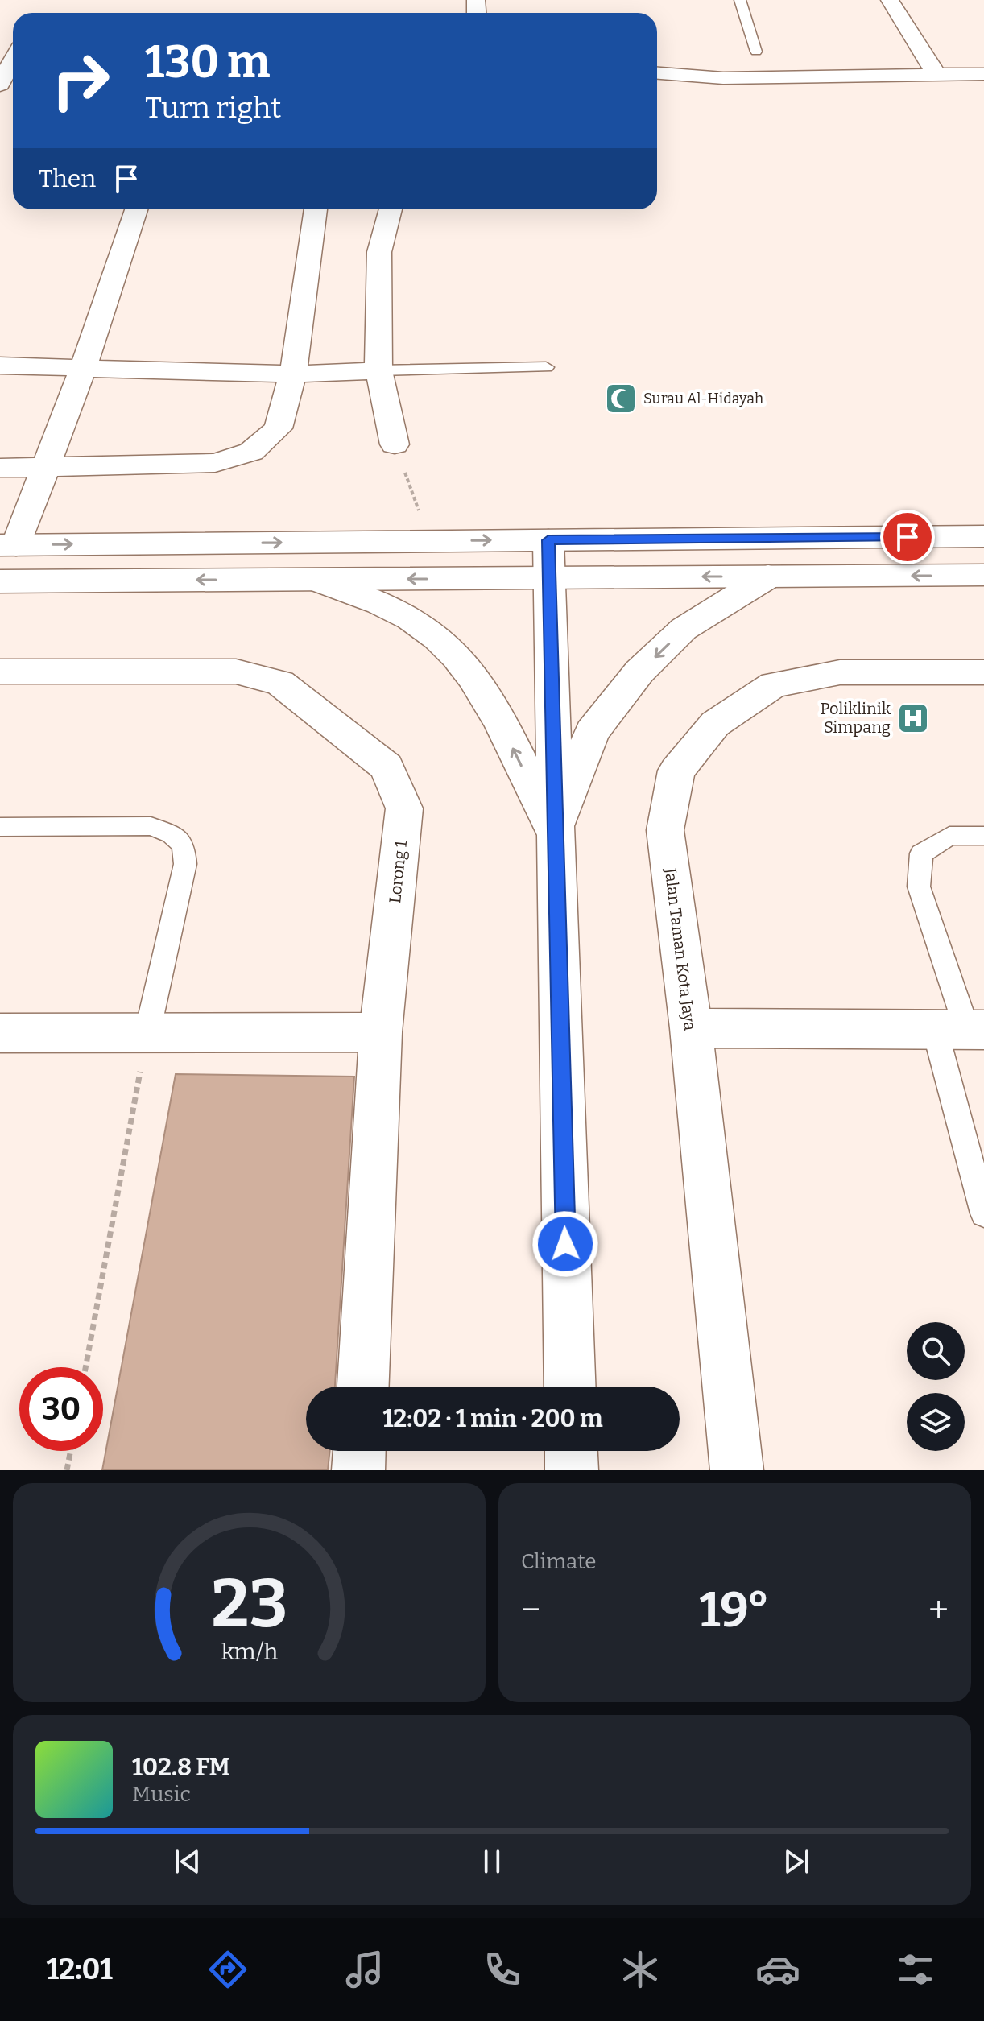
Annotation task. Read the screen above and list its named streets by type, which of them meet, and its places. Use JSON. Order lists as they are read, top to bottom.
{
  "streets": {
    "main road": ["Lorong 1", "Jalan Taman Kota Jaya"]
  },
  "places": {
    "mosque": ["Surau Al-Hidayah"],
    "hospital": ["Poliklinik Simpang"]
  },
  "page": {
    "turn": ["130 m", "Turn right"],
    "then": "Then",
    "limit": "30",
    "trip": "12:02 · 1 min · 200 m",
    "tile": "Climate",
    "heat": ["−", "19°", "+"],
    "song": ["102.8 FM", "Music"],
    "tabs": "12:01",
    "gauge": ["23", "km/h"]
  }
}
